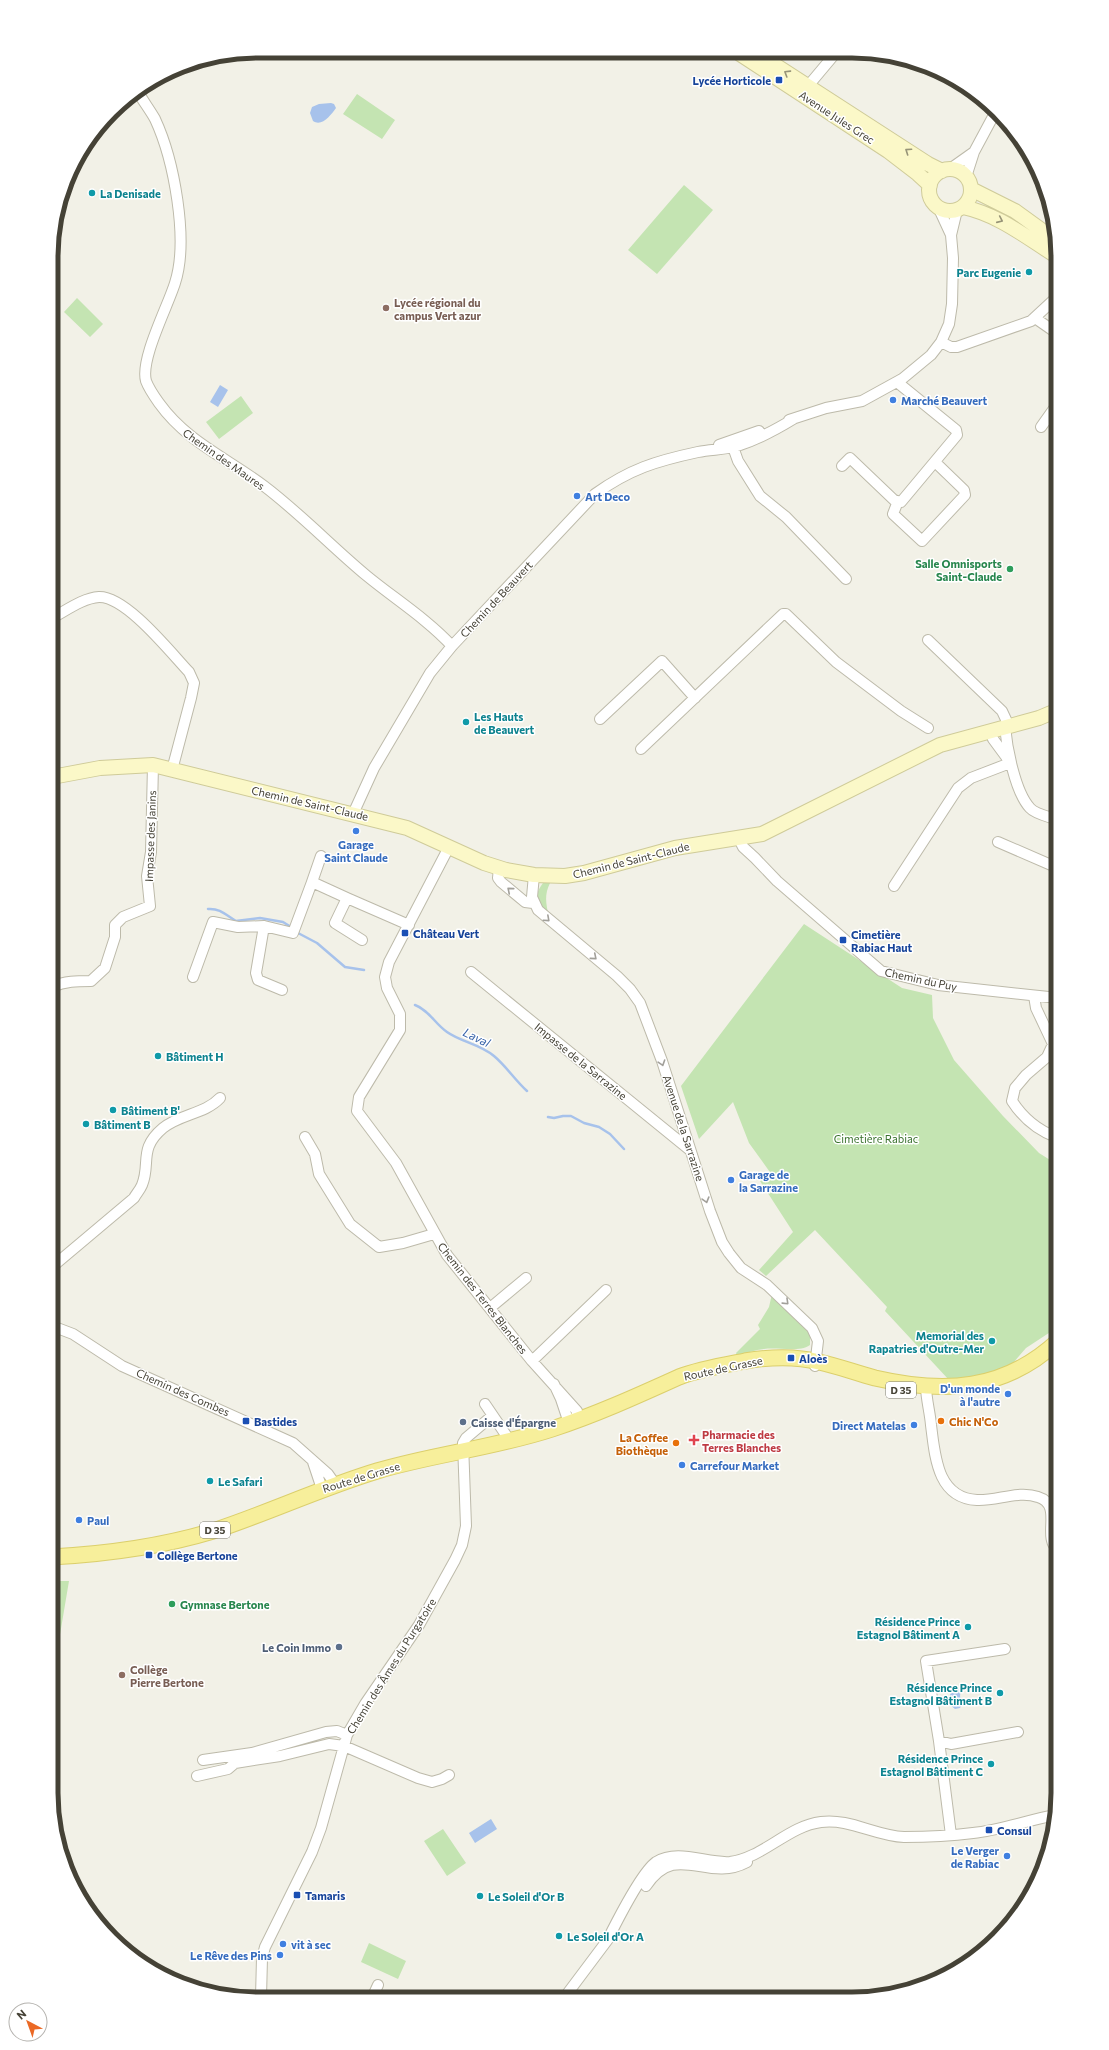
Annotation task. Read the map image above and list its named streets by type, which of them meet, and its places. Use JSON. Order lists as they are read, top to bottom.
{
  "streets": {
    "main road": ["Route de Grasse", "D 35"],
    "street": [
      "Avenue Jules Grec",
      "Chemin des Maures",
      "Chemin de Beauvert",
      "Chemin de Saint-Claude",
      "Impasse des Janins",
      "Chemin du Puy",
      "Impasse de la Sarrazine",
      "Avenue de la Sarrazine",
      "Chemin des Terres Blanches",
      "Chemin des Combes",
      "Chemin des Âmes du Purgatoire"
    ]
  },
  "crossings": [
    ["Avenue Jules Grec", "Chemin de Beauvert"],
    ["Chemin des Maures", "Chemin de Beauvert"],
    ["Chemin de Beauvert", "Chemin de Saint-Claude"],
    ["Chemin de Saint-Claude", "Impasse des Janins"],
    ["Chemin de Saint-Claude", "Chemin du Puy"],
    ["Chemin de Saint-Claude", "Avenue de la Sarrazine"],
    ["Chemin de Saint-Claude", "Chemin des Terres Blanches"],
    ["Impasse de la Sarrazine", "Avenue de la Sarrazine"],
    ["Avenue de la Sarrazine", "Route de Grasse"],
    ["Avenue de la Sarrazine", "D 35"],
    ["Chemin des Terres Blanches", "Route de Grasse"],
    ["Route de Grasse", "D 35"],
    ["Route de Grasse", "Chemin des Combes"],
    ["Route de Grasse", "Chemin des Âmes du Purgatoire"]
  ],
  "one_way": ["Avenue de la Sarrazine"],
  "water": ["Laval"],
  "parks": ["Cimetière Rabiac"],
  "places": {
    "transit": [
      "Lycée Horticole",
      "Château Vert",
      "Cimetière Rabiac Haut",
      "Aloès",
      "Bastides",
      "Collège Bertone",
      "Consul",
      "Tamaris"
    ],
    "other": [
      "La Denisade",
      "Parc Eugenie",
      "Lycée régional du campus Vert azur",
      "Marché Beauvert",
      "Art Deco",
      "Salle Omnisports Saint-Claude",
      "Les Hauts de Beauvert",
      "Garage Saint Claude",
      "Bâtiment H",
      "Bâtiment B'",
      "Bâtiment B",
      "Garage de la Sarrazine",
      "Memorial des Rapatries d'Outre-Mer",
      "D'un monde à l'autre",
      "Chic N'Co",
      "Caisse d'Épargne",
      "Direct Matelas",
      "La Coffee Biothèque",
      "Carrefour Market",
      "Le Safari",
      "Paul",
      "Gymnase Bertone",
      "Résidence Prince Estagnol Bâtiment A",
      "Le Coin Immo",
      "Collège Pierre Bertone",
      "Résidence Prince Estagnol Bâtiment B",
      "Résidence Prince Estagnol Bâtiment C",
      "Le Verger de Rabiac",
      "Le Soleil d'Or B",
      "Le Soleil d'Or A",
      "vit à sec",
      "Le Rêve des Pins"
    ],
    "health": ["Pharmacie des Terres Blanches"]
  },
  "north": "top left"
}
